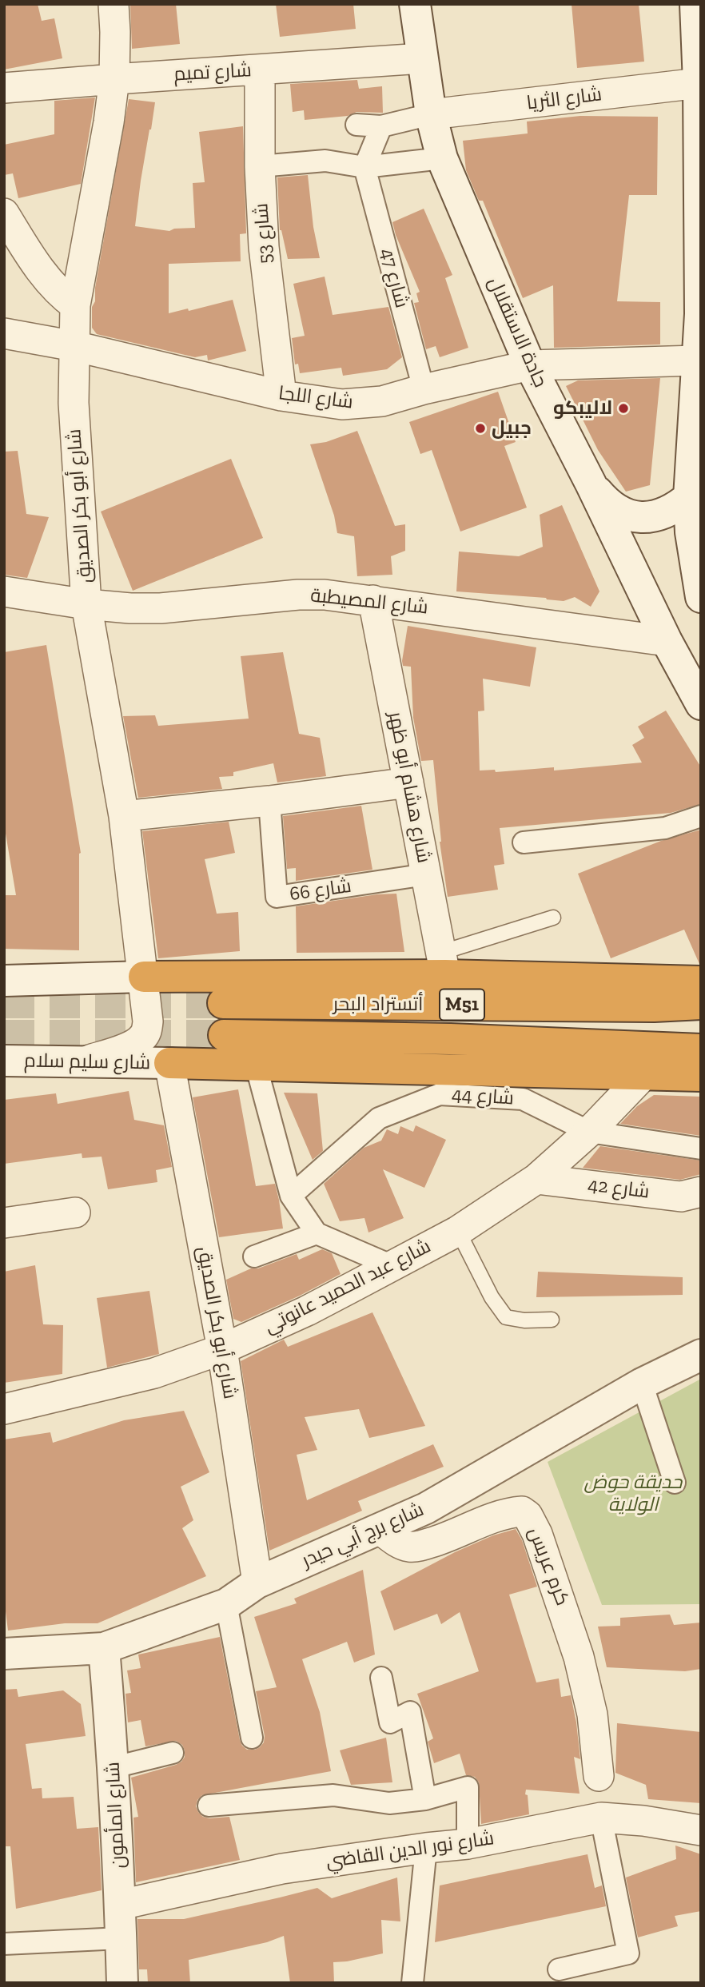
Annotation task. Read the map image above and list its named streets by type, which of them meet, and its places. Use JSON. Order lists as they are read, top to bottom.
{
  "streets": {
    "highway": ["أتستراد البحر", "M51"],
    "main road": [
      "جادة الاستقلال",
      "شارع سليم سلام",
      "شارع برج أبي حيدر",
      "شارع المأمون"
    ],
    "street": [
      "شارع تميم",
      "شارع الثريا",
      "شارع 53",
      "شارع 47",
      "شارع اللجا",
      "شارع أبو بكر الصديق",
      "شارع المصيطبة",
      "شارع هشام أبو ظهر",
      "شارع 66",
      "شارع 44",
      "شارع 42",
      "شارع عبد الحميد عانوتي",
      "كرم عريس",
      "شارع نور الدين القاضي"
    ]
  },
  "crossings": [
    ["شارع تميم", "شارع 53"],
    ["شارع تميم", "جادة الاستقلال"],
    ["شارع تميم", "شارع أبو بكر الصديق"],
    ["شارع الثريا", "جادة الاستقلال"],
    ["شارع 53", "شارع اللجا"],
    ["شارع 47", "شارع اللجا"],
    ["جادة الاستقلال", "شارع اللجا"],
    ["جادة الاستقلال", "شارع المصيطبة"],
    ["شارع اللجا", "شارع أبو بكر الصديق"],
    ["شارع أبو بكر الصديق", "شارع المصيطبة"],
    ["شارع أبو بكر الصديق", "شارع سليم سلام"],
    ["شارع أبو بكر الصديق", "شارع عبد الحميد عانوتي"],
    ["شارع أبو بكر الصديق", "شارع برج أبي حيدر"],
    ["شارع المصيطبة", "شارع هشام أبو ظهر"],
    ["شارع هشام أبو ظهر", "شارع 66"],
    ["شارع 44", "شارع عبد الحميد عانوتي"],
    ["شارع 42", "شارع عبد الحميد عانوتي"],
    ["شارع برج أبي حيدر", "كرم عريس"],
    ["شارع برج أبي حيدر", "شارع المأمون"],
    ["شارع المأمون", "شارع نور الدين القاضي"]
  ],
  "parks": ["حديقة حوض الولاية"],
  "places": ["لاليبكو", "جبيل"]
}
